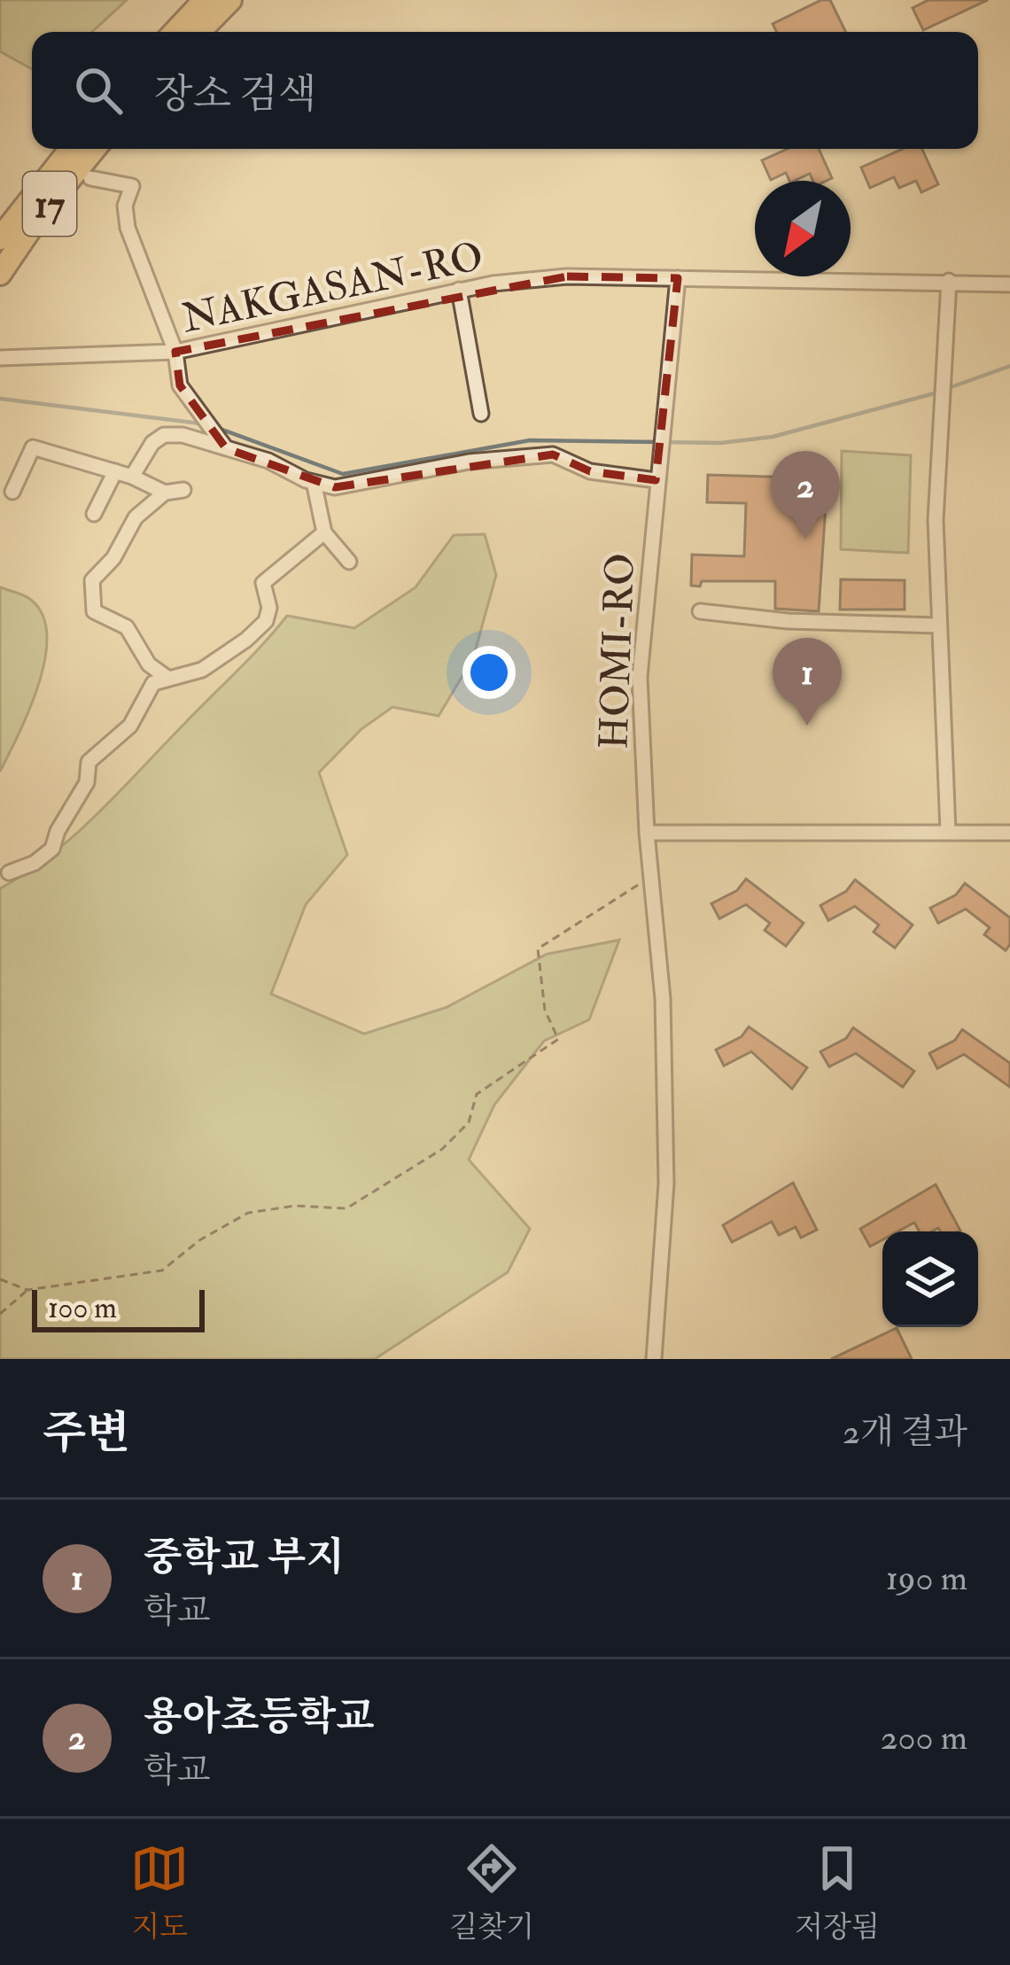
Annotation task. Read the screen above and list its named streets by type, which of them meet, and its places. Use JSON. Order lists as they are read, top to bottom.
{
  "streets": {
    "highway": ["17"],
    "street": ["NAKGASAN-RO", "HOMI-RO"]
  },
  "crossings": [
    ["NAKGASAN-RO", "HOMI-RO"]
  ],
  "scale_bar": "100 m",
  "north": "bottom left",
  "page": {
    "search": "장소 검색",
    "pins": ["2", "1"],
    "scale": "100 m",
    "heading": ["주변", "2개 결과"],
    "list": [
      {
        "mark": "1",
        "name": "중학교 부지",
        "note": "학교",
        "value": "190 m"
      },
      {
        "mark": "2",
        "name": "용아초등학교",
        "note": "학교",
        "value": "200 m"
      }
    ],
    "nav": ["지도", "길찾기", "저장됨"]
  }
}
